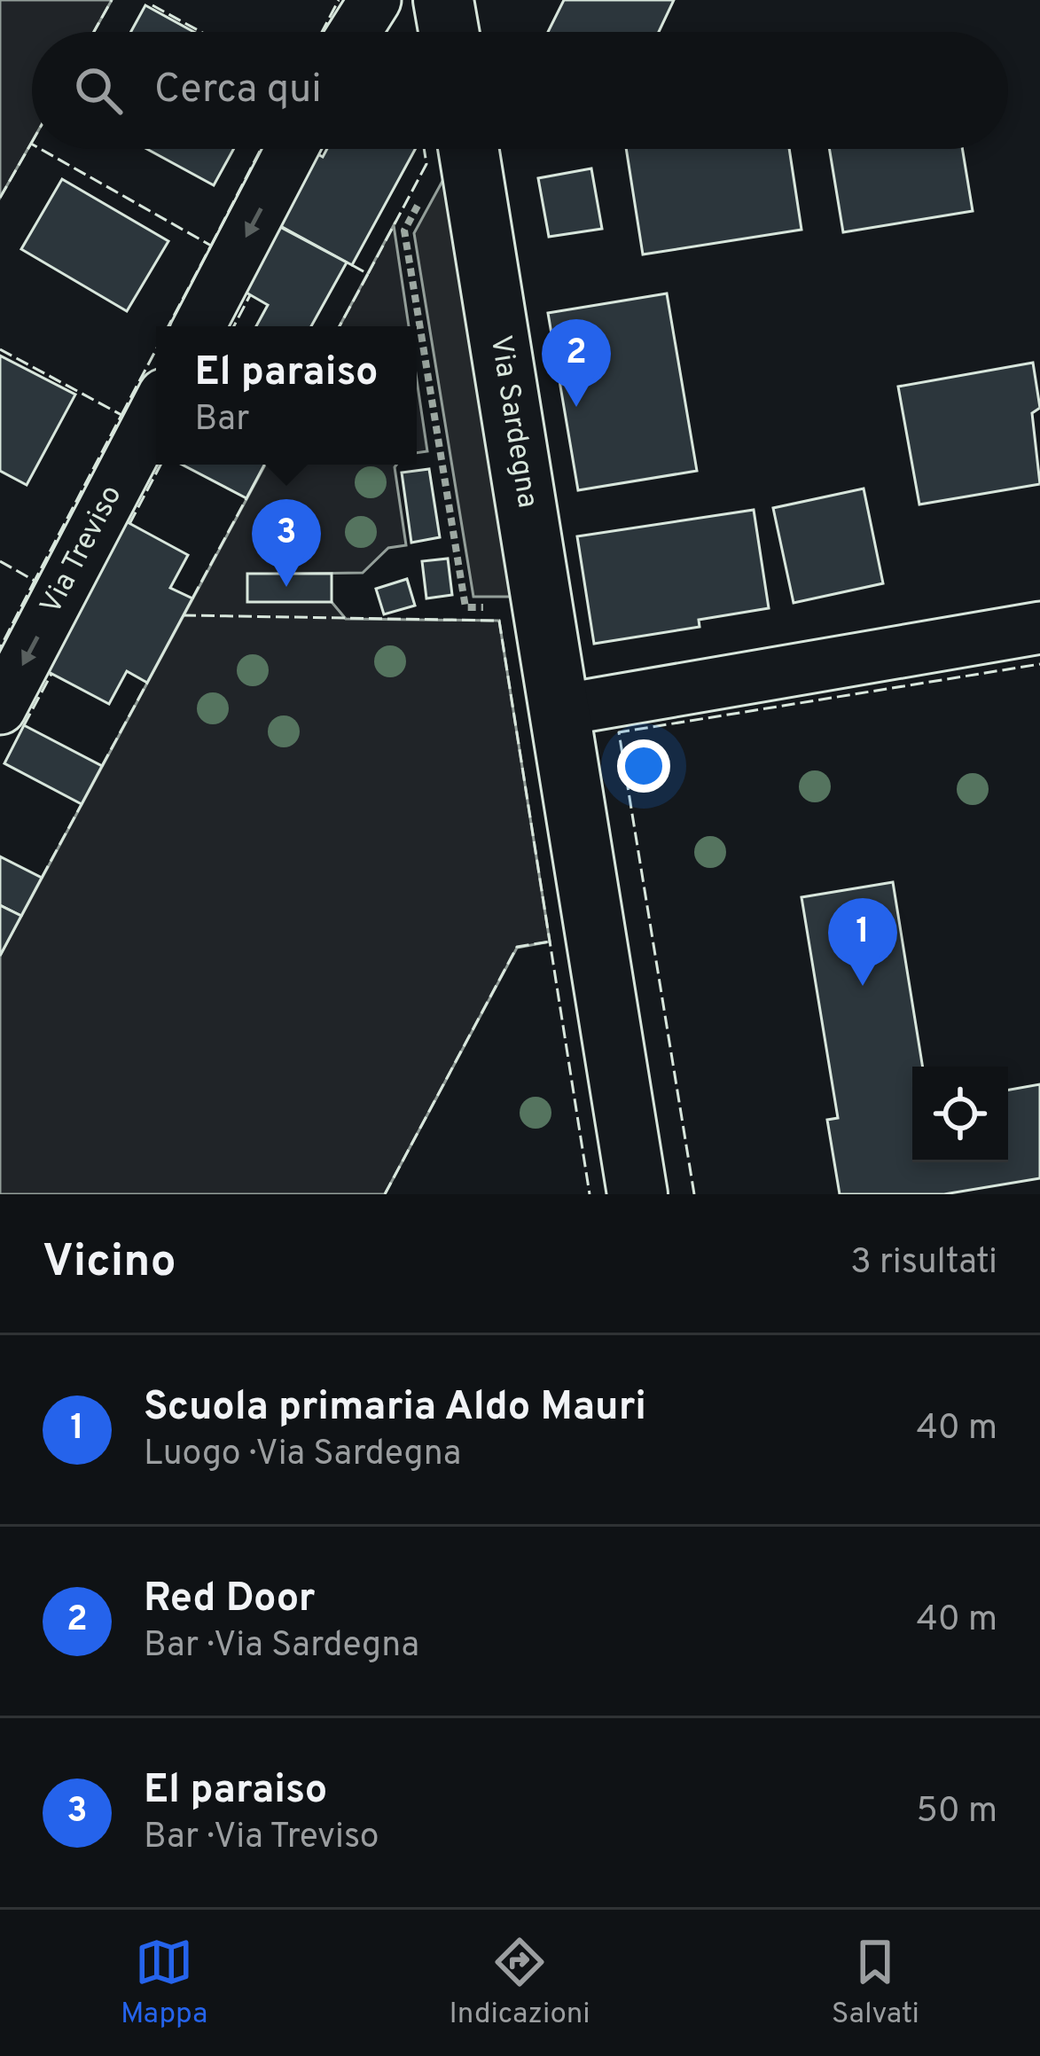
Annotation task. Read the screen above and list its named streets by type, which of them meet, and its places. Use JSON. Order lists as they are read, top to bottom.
{
  "streets": {
    "street": ["Via Sardegna", "Via Treviso"]
  },
  "one_way": ["Via Treviso"],
  "page": {
    "search": "Cerca qui",
    "pins": ["2", "3", "1"],
    "popup": ["El paraiso", "Bar"],
    "heading": ["Vicino", "3 risultati"],
    "list": [
      {
        "mark": "1",
        "name": "Scuola primaria Aldo Mauri",
        "note": "Luogo · Via Sardegna",
        "value": "40 m"
      },
      {
        "mark": "2",
        "name": "Red Door",
        "note": "Bar · Via Sardegna",
        "value": "40 m"
      },
      {
        "mark": "3",
        "name": "El paraiso",
        "note": "Bar · Via Treviso",
        "value": "50 m"
      }
    ],
    "nav": ["Mappa", "Indicazioni", "Salvati"]
  }
}
